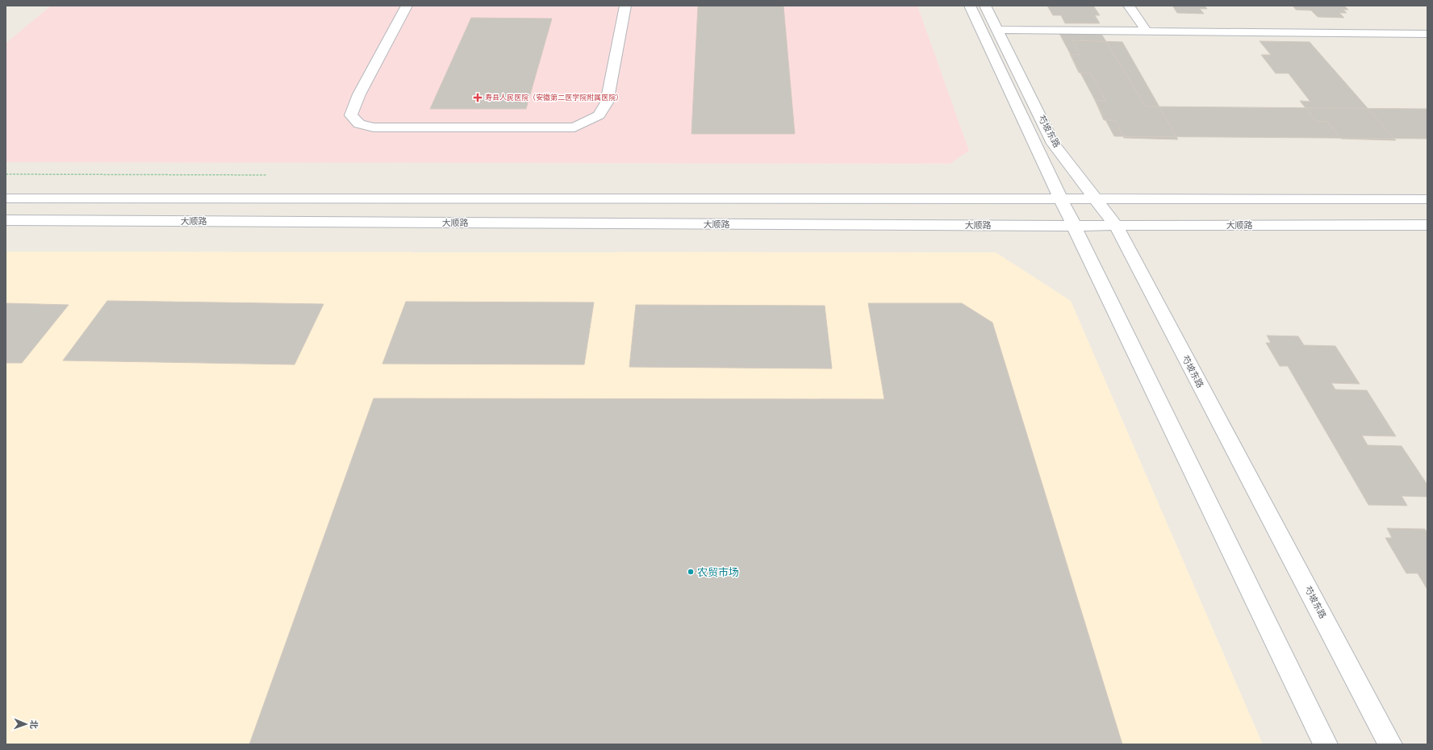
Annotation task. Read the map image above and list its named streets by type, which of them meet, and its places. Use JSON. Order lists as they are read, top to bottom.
{
  "streets": {
    "street": ["芍坡东路", "大顺路"]
  },
  "crossings": [
    ["芍坡东路", "大顺路"]
  ],
  "places": {
    "health": ["寿县人民医院（安徽第二医学院附属医院）"],
    "other": ["农贸市场"]
  },
  "north": "right"
}
